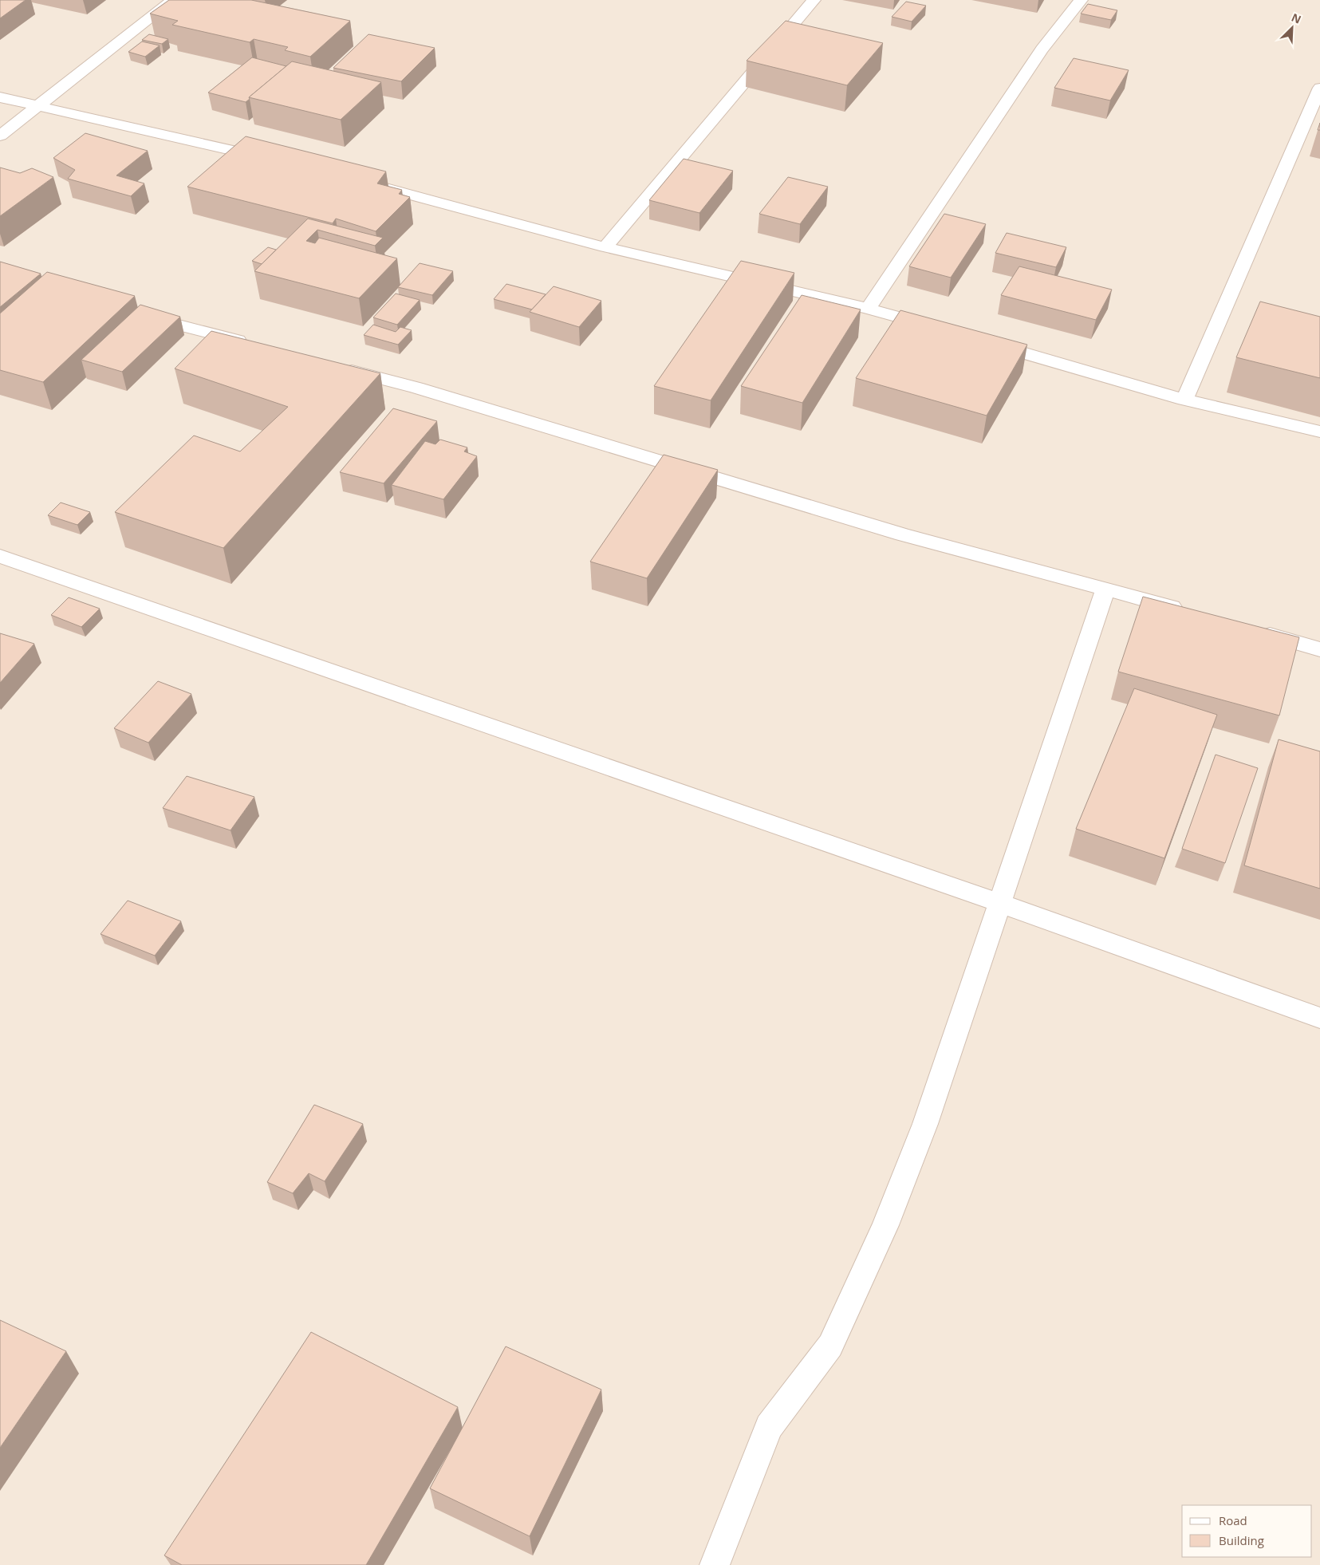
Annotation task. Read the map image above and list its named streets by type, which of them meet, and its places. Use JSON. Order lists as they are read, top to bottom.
{
  "legend": ["Road", "Building"],
  "north": "top right"
}
